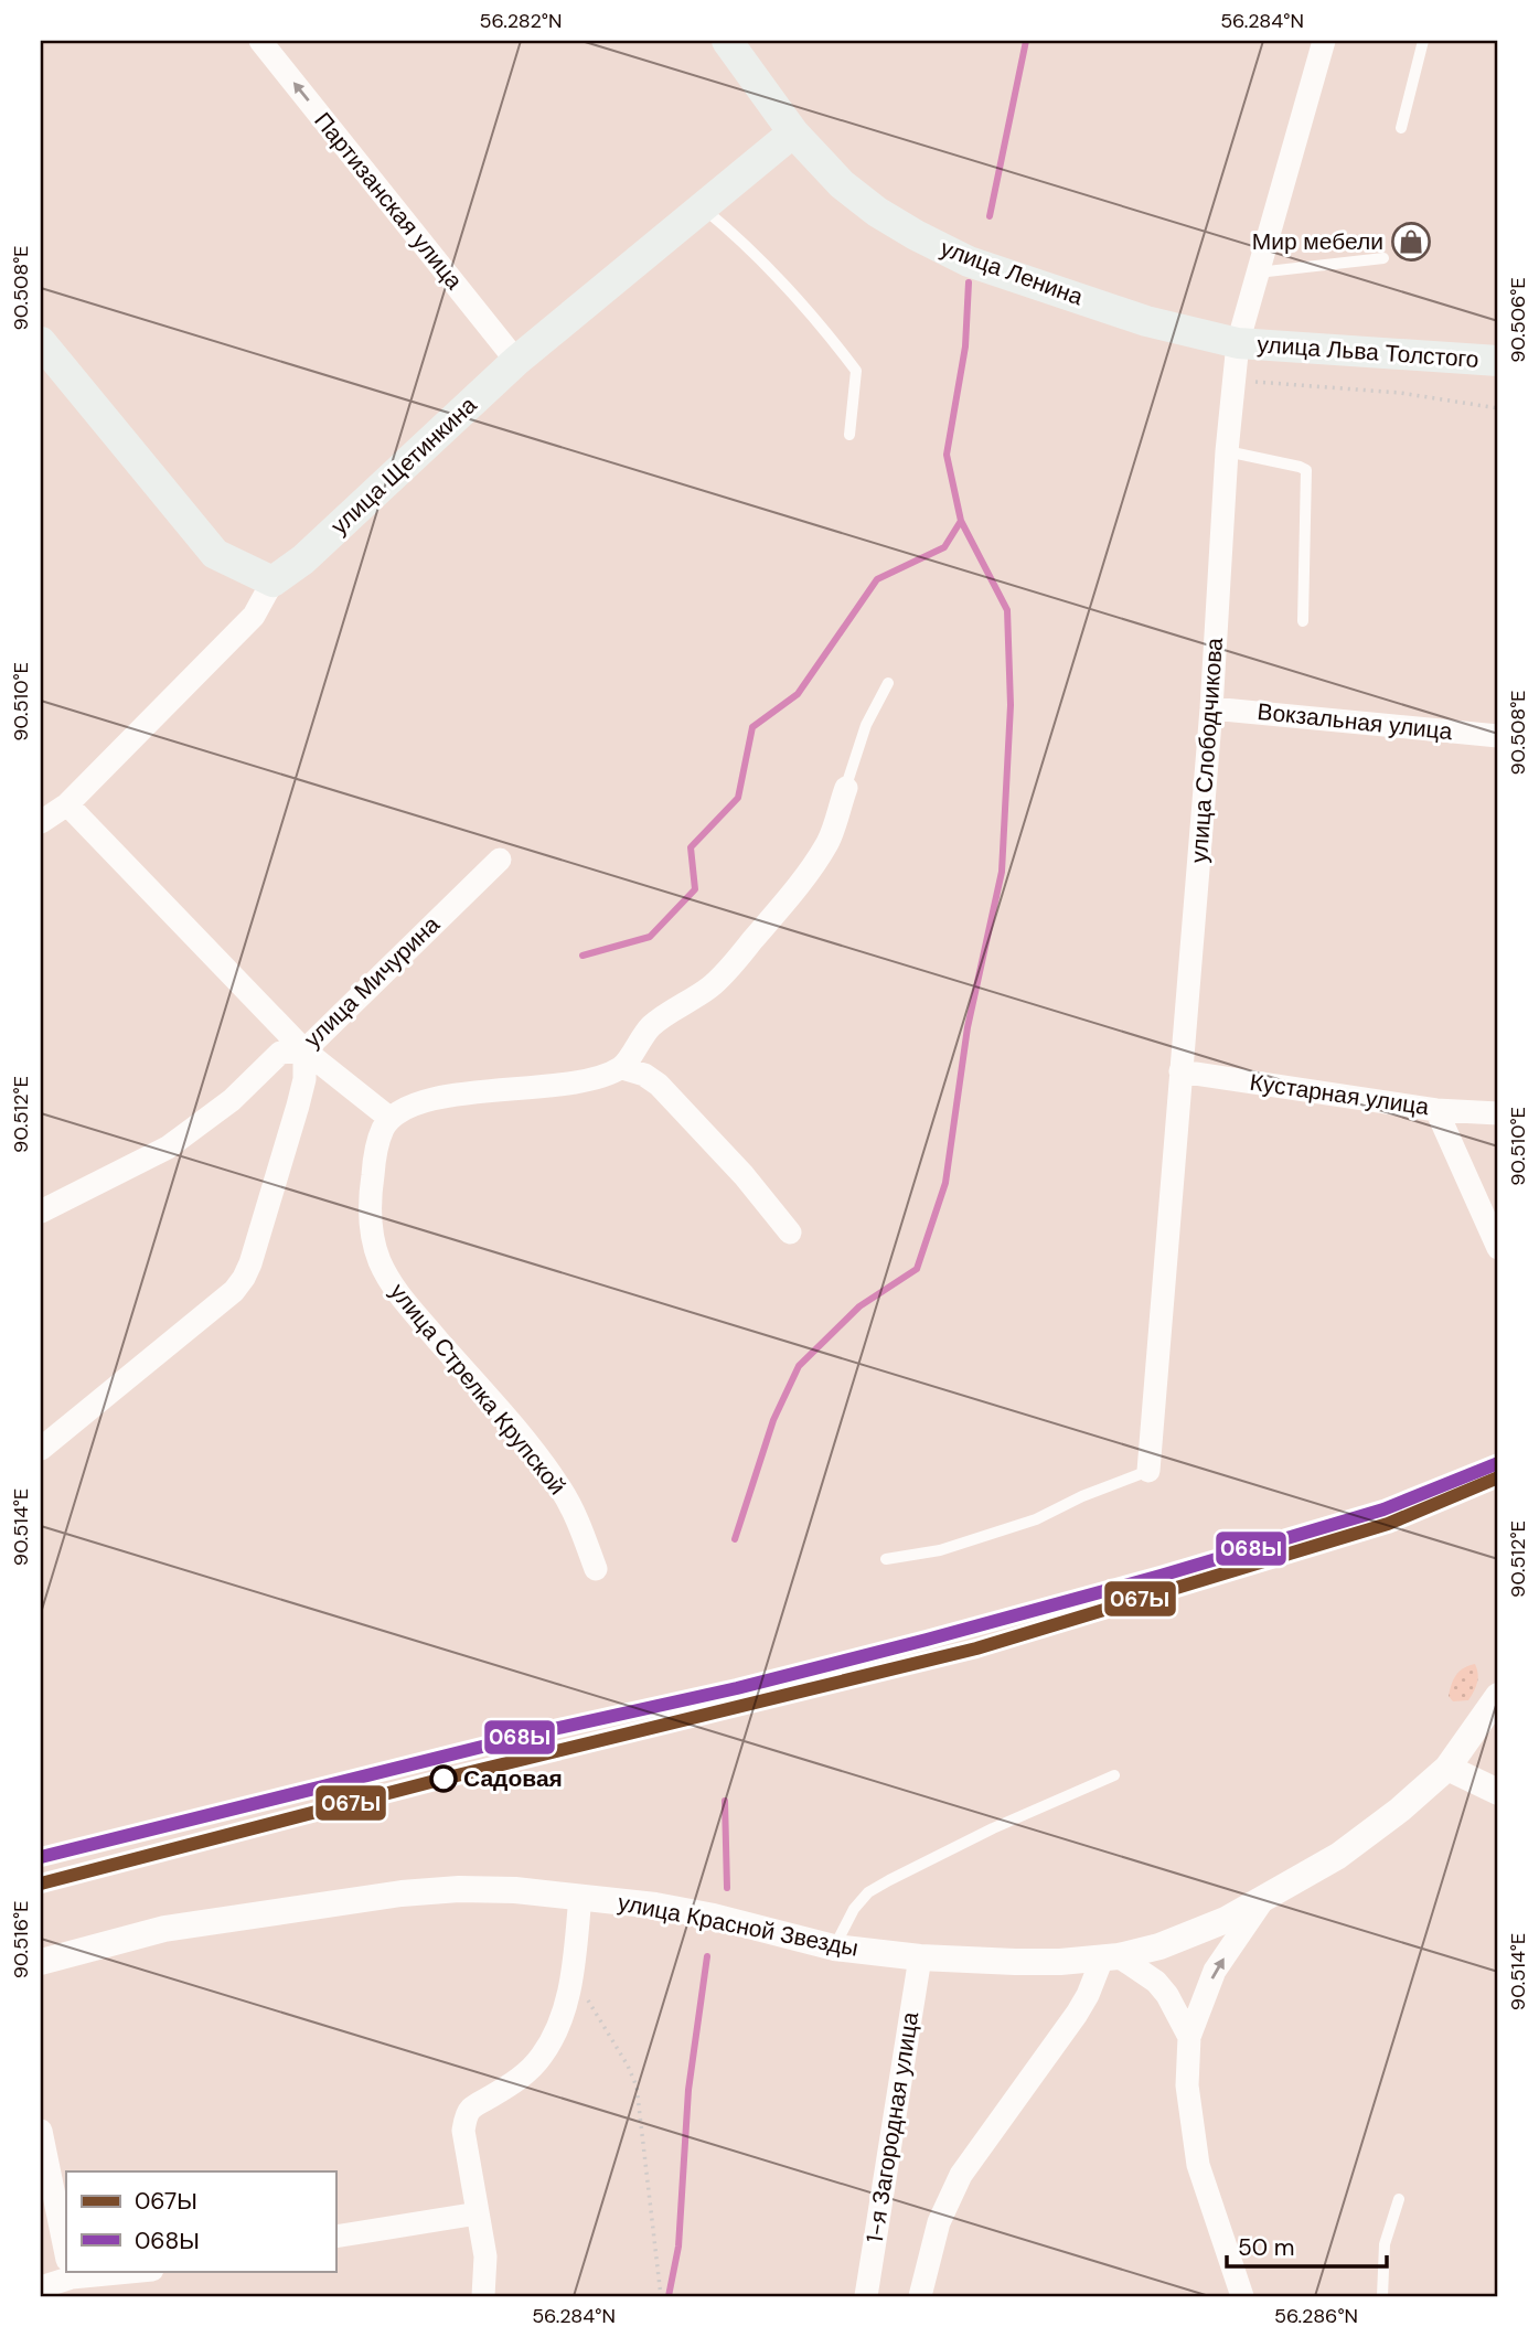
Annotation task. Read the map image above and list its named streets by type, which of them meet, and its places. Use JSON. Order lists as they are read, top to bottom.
{
  "streets": {
    "main road": ["улица Ленина", "улица Льва Толстого", "улица Щетинкина"],
    "street": [
      "Партизанская улица",
      "Вокзальная улица",
      "улица Слободчикова",
      "улица Мичурина",
      "Кустарная улица",
      "улица Стрелка Крупской",
      "улица Красной Звезды",
      "1-я Загородная улица"
    ]
  },
  "crossings": [
    ["Партизанская улица", "улица Щетинкина"],
    ["улица Ленина", "улица Льва Толстого"],
    ["улица Ленина", "улица Щетинкина"],
    ["улица Ленина", "улица Слободчикова"],
    ["улица Льва Толстого", "улица Слободчикова"],
    ["Вокзальная улица", "улица Слободчикова"],
    ["улица Слободчикова", "Кустарная улица"],
    ["улица Красной Звезды", "1-я Загородная улица"]
  ],
  "one_way": ["Партизанская улица"],
  "places": {
    "shop": ["Мир мебели"],
    "other": ["Садовая"]
  },
  "lines": ["transit line 068Ы", "transit line 067Ы"],
  "legend": ["067Ы", "068Ы"],
  "scale_bar": "50 m",
  "coordinates": [
    "56.282°N",
    "56.284°N",
    "90.508°E",
    "90.506°E",
    "90.510°E",
    "90.512°E",
    "90.514°E",
    "90.516°E",
    "56.286°N"
  ]
}
